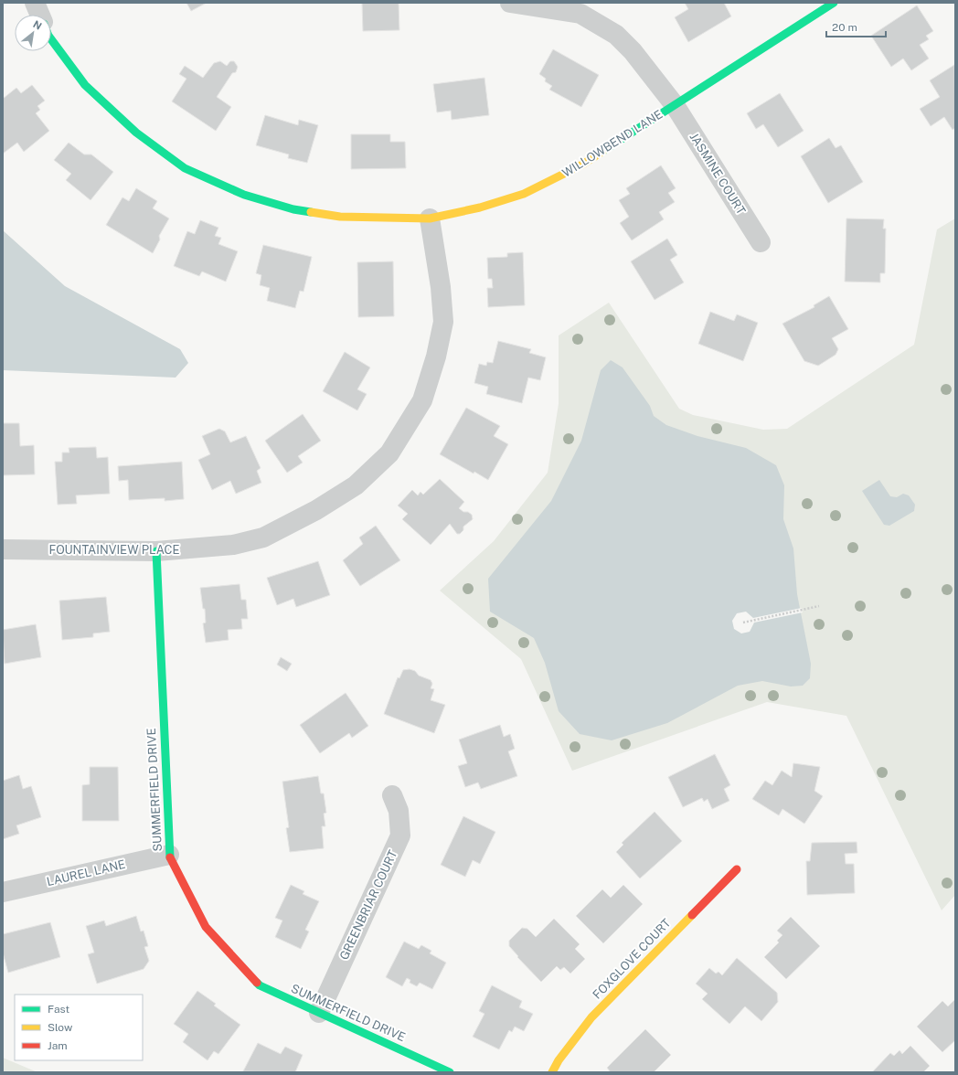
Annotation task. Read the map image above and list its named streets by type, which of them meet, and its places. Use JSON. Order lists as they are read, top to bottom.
{
  "streets": {
    "street": [
      "WILLOWBEND LANE",
      "JASMINE COURT",
      "FOUNTAINVIEW PLACE",
      "SUMMERFIELD DRIVE",
      "LAUREL LANE",
      "GREENBRIAR COURT",
      "FOXGLOVE COURT"
    ]
  },
  "crossings": [
    ["WILLOWBEND LANE", "JASMINE COURT"],
    ["WILLOWBEND LANE", "FOUNTAINVIEW PLACE"],
    ["FOUNTAINVIEW PLACE", "SUMMERFIELD DRIVE"],
    ["SUMMERFIELD DRIVE", "LAUREL LANE"],
    ["SUMMERFIELD DRIVE", "GREENBRIAR COURT"]
  ],
  "legend": ["Fast", "Slow", "Jam"],
  "scale_bar": "20 m",
  "north": "top right"
}
